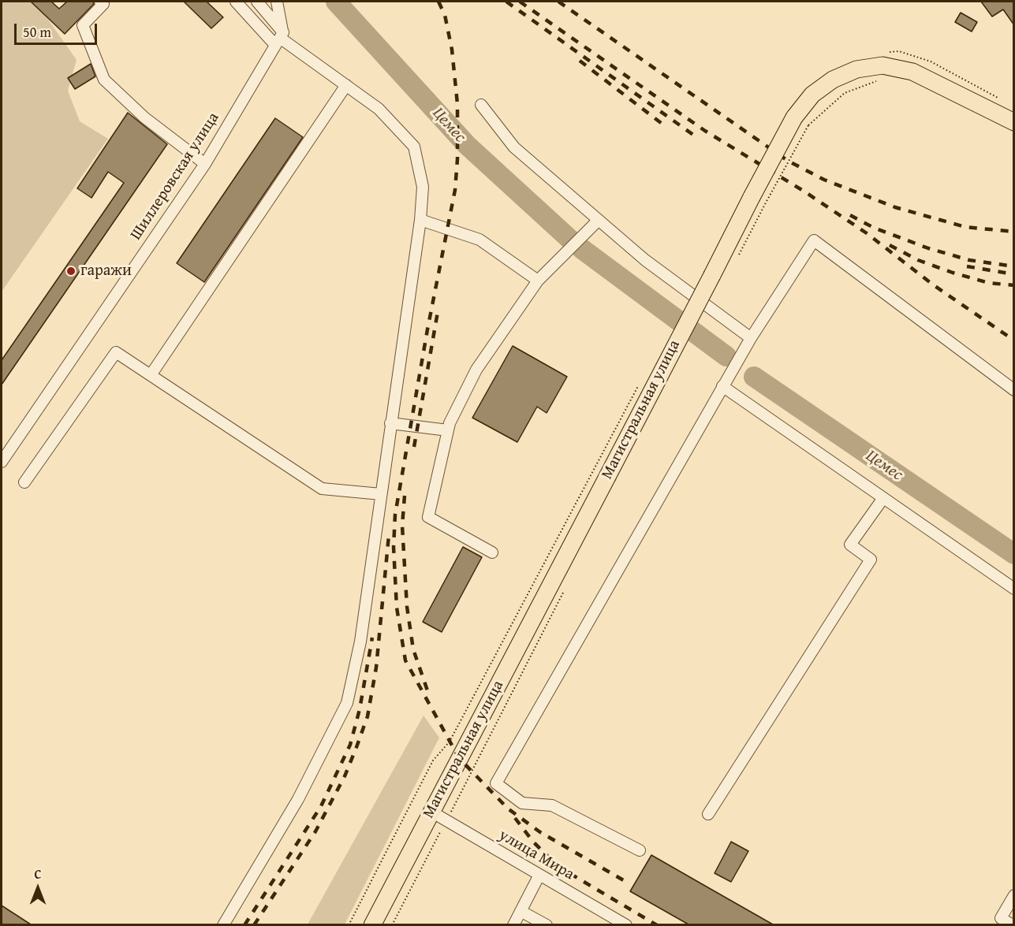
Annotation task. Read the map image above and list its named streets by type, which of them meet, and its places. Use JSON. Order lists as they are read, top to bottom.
{
  "streets": {
    "highway": ["Магистральная улица"],
    "street": ["Шиллеровская улица", "улица Мира"]
  },
  "crossings": [
    ["Магистральная улица", "улица Мира"]
  ],
  "water": ["Цемес"],
  "places": ["гаражи"],
  "scale_bar": "50 m",
  "north": "top"
}
